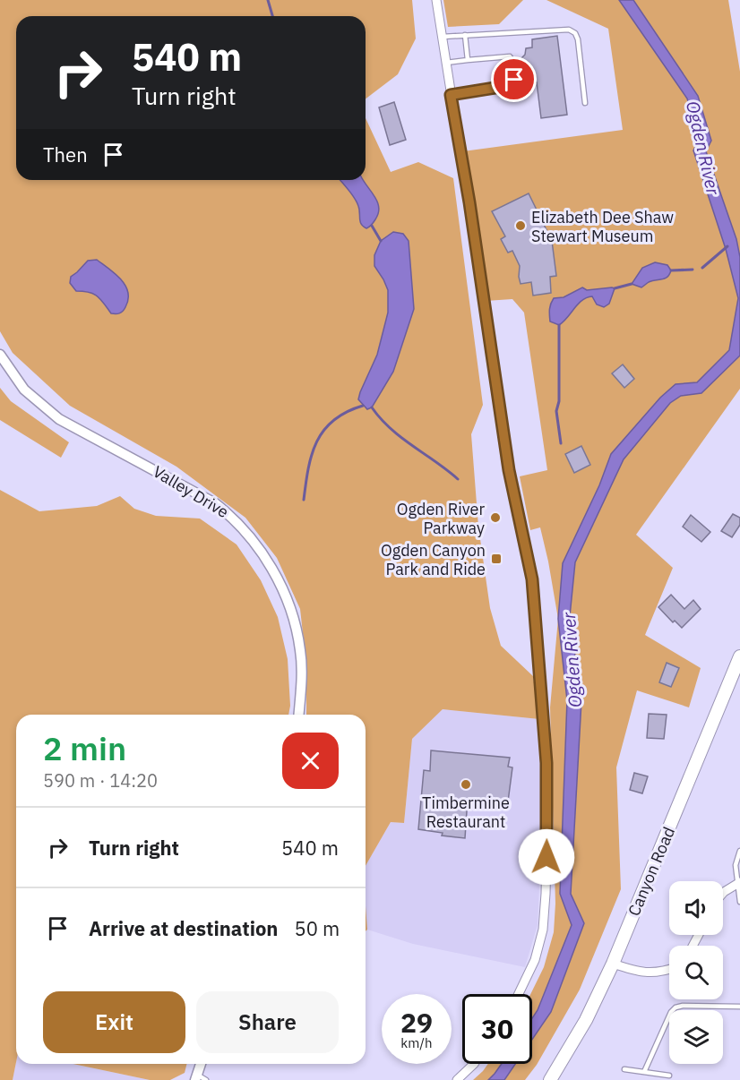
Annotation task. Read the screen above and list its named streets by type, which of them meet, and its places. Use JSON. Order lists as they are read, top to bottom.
{
  "streets": {
    "main road": ["Canyon Road"],
    "street": ["Valley Drive"]
  },
  "water": ["Ogden River"],
  "places": {
    "other": ["Elizabeth Dee Shaw Stewart Museum", "Ogden River Parkway", "Timbermine Restaurant"],
    "transit": ["Ogden Canyon Park and Ride"]
  },
  "page": {
    "turn": ["540 m", "Turn right"],
    "then": "Then",
    "heading": ["2 min", "590 m · 14:20"],
    "list": [
      {
        "name": "Turn right",
        "value": "540 m"
      },
      {
        "name": "Arrive at destination",
        "value": "50 m"
      }
    ],
    "buttons": ["Exit", "Share"],
    "speed": "29 km/h",
    "limit": "30"
  }
}
